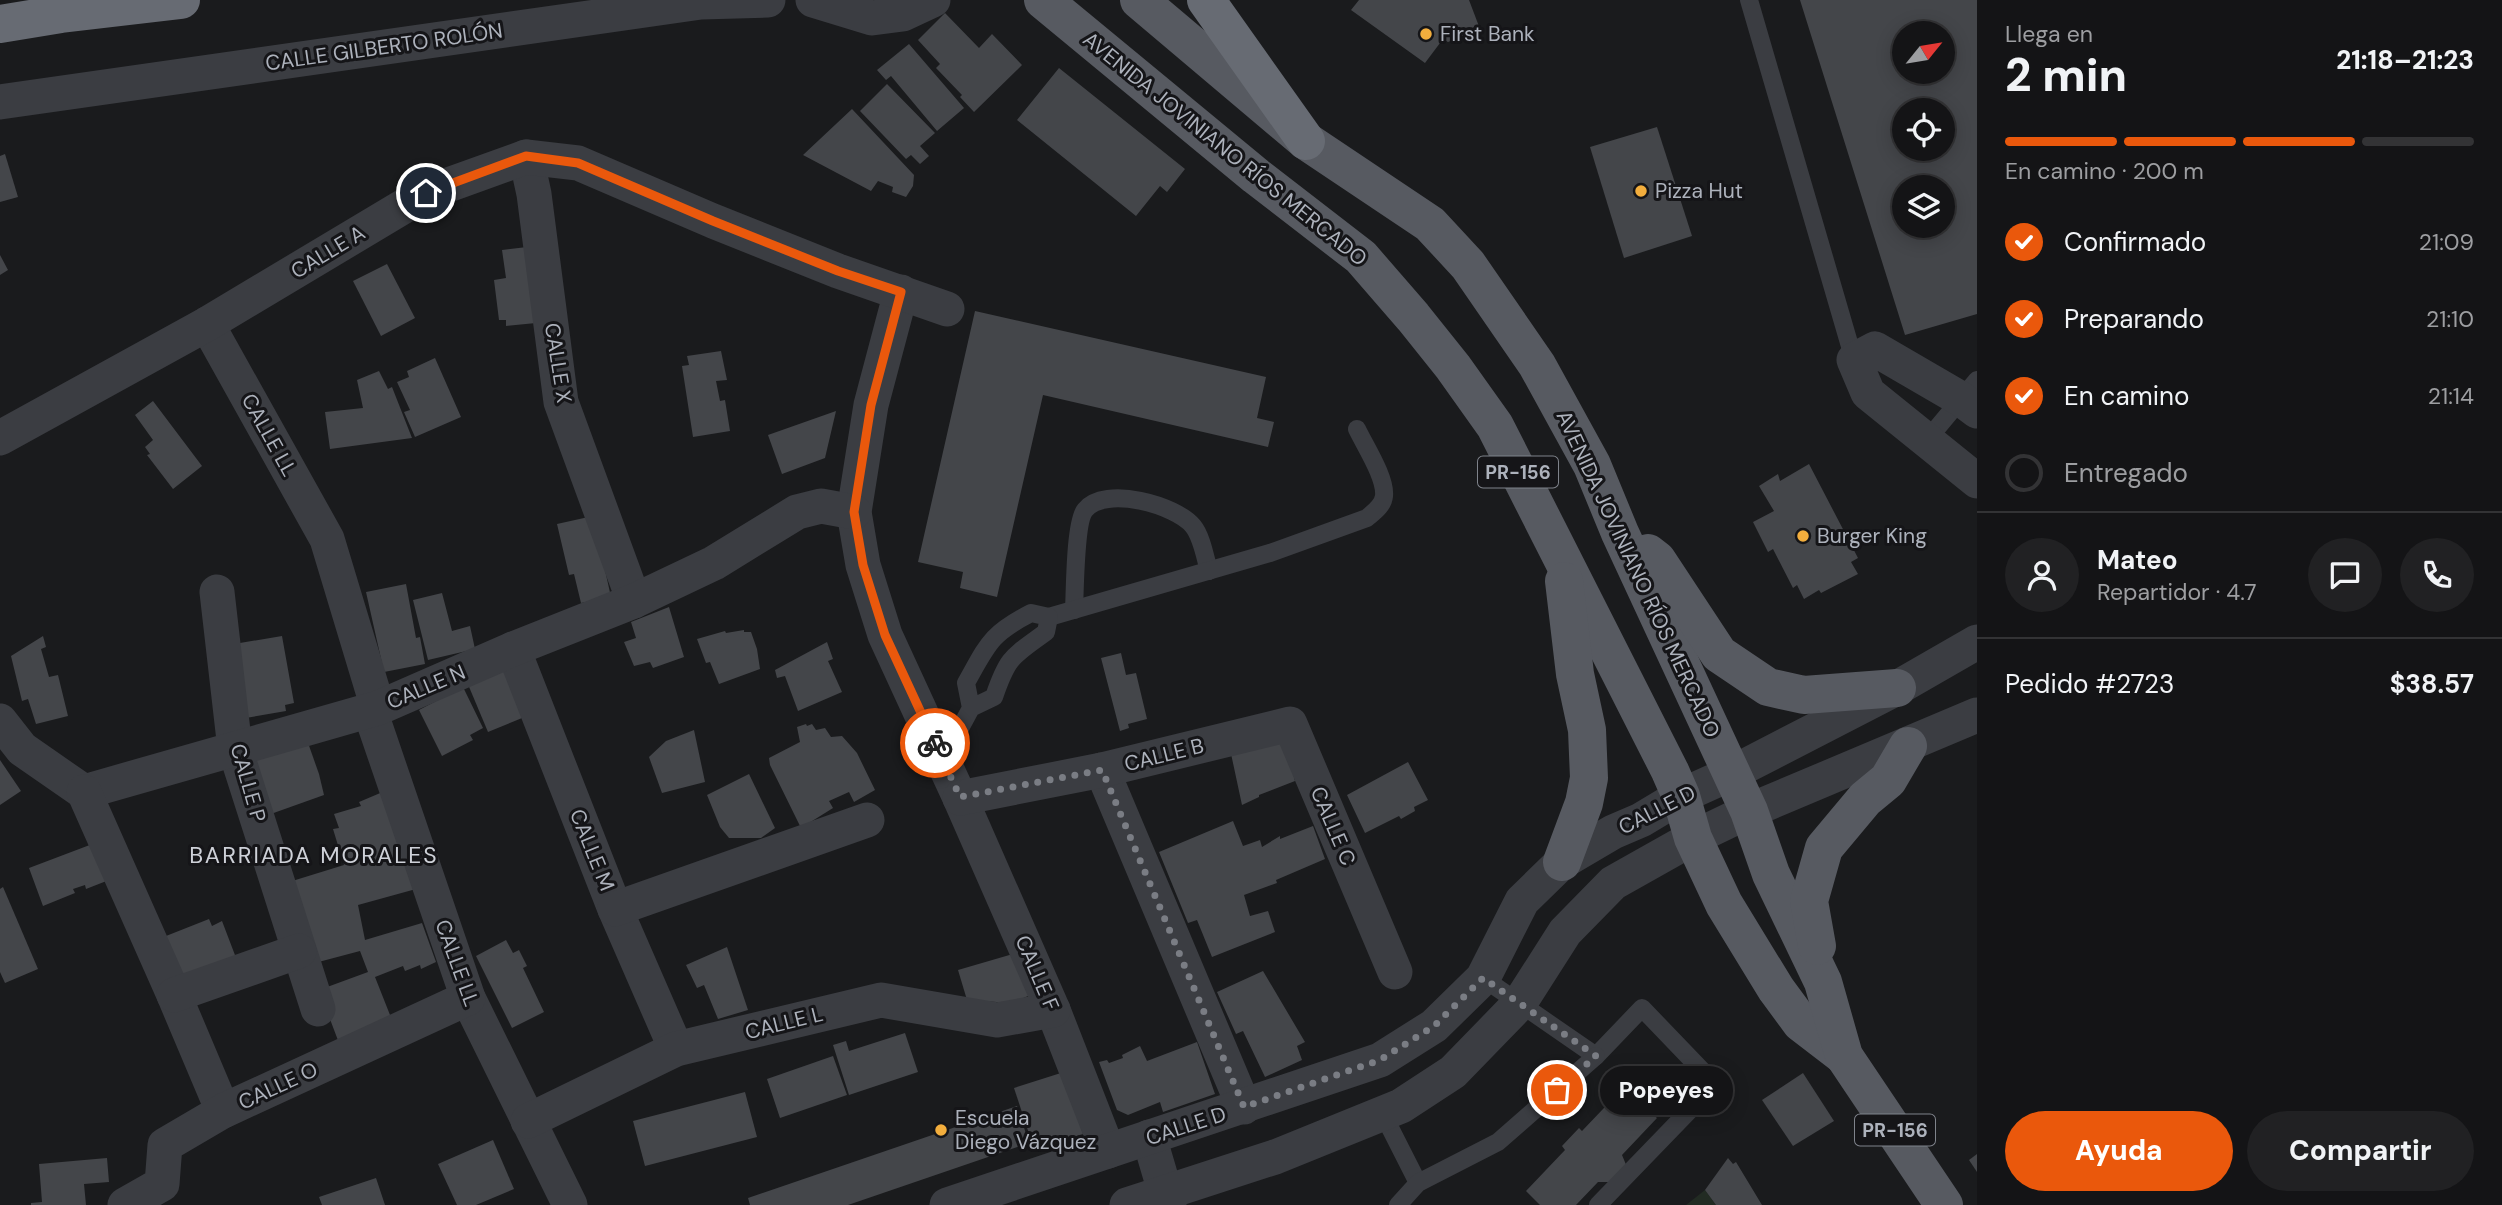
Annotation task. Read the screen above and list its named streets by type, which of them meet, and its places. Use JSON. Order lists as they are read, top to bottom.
{
  "streets": {
    "main road": ["AVENIDA JOVINIANO RÍOS MERCADO", "PR-156"],
    "street": [
      "CALLE GILBERTO ROLÓN",
      "CALLE A",
      "CALLE X",
      "CALLE LL",
      "CALLE N",
      "CALLE B",
      "CALLE P",
      "CALLE D",
      "CALLE C",
      "CALLE M",
      "CALLE F",
      "CALLE L",
      "CALLE O"
    ]
  },
  "crossings": [
    ["AVENIDA JOVINIANO RÍOS MERCADO", "CALLE D"],
    ["CALLE A", "CALLE X"],
    ["CALLE A", "CALLE LL"],
    ["CALLE A", "CALLE F"],
    ["CALLE X", "CALLE N"],
    ["CALLE LL", "CALLE N"],
    ["CALLE LL", "CALLE L"],
    ["CALLE LL", "CALLE O"],
    ["CALLE N", "CALLE P"],
    ["CALLE N", "CALLE M"],
    ["CALLE N", "CALLE F"],
    ["CALLE B", "CALLE C"],
    ["CALLE B", "CALLE F"],
    ["CALLE D", "CALLE F"],
    ["CALLE M", "CALLE L"],
    ["CALLE F", "CALLE L"]
  ],
  "districts": ["BARRIADA MORALES"],
  "places": [
    "First Bank",
    "Pizza Hut",
    "Burger King",
    "Popeyes",
    "Escuela Diego Vázquez"
  ],
  "north": "top right",
  "page": {
    "heading": ["2 min", "Llega en", "21:18–21:23"],
    "panel": [
      "Mateo",
      "Repartidor · 4.7",
      "Pedido #2723",
      "$38.57"
    ],
    "bar": "En camino · 200 m",
    "list": [
      ["Confirmado", "21:09"],
      ["Preparando", "21:10"],
      ["En camino", "21:14"],
      "Entregado"
    ],
    "bubble": "Popeyes",
    "buttons": ["Ayuda", "Compartir"]
  }
}
